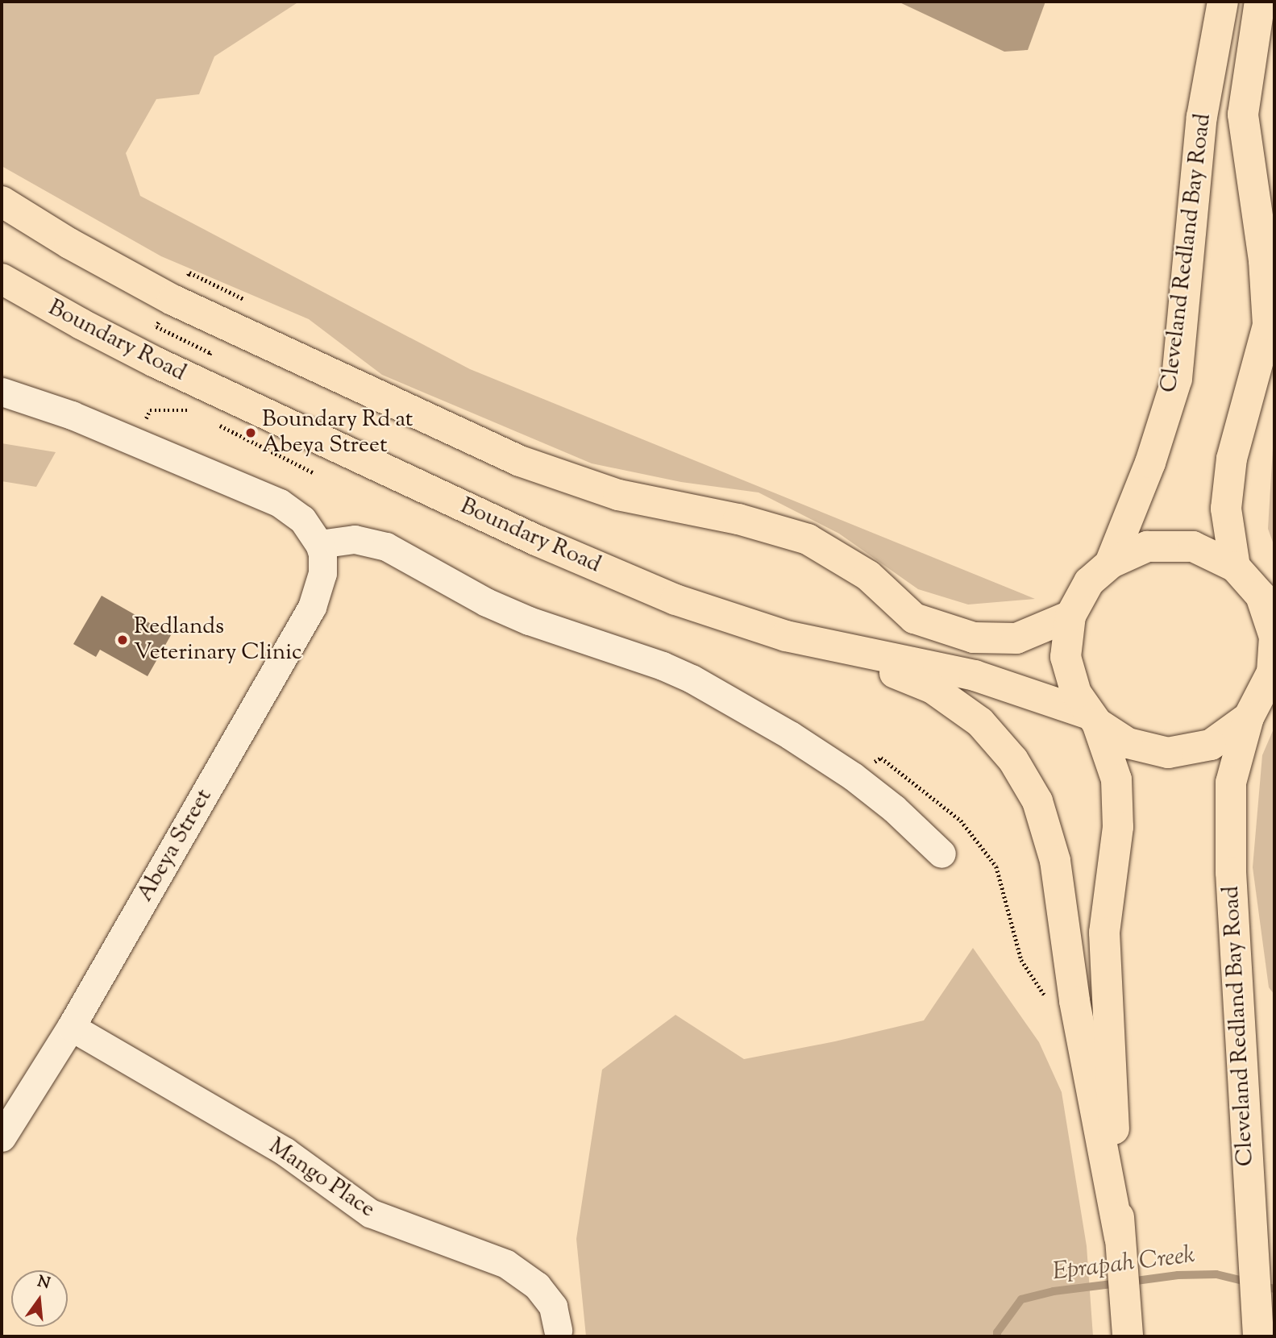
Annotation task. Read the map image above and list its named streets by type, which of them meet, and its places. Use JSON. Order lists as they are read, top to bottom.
{
  "streets": {
    "highway": ["Cleveland Redland Bay Road", "Boundary Road"],
    "street": ["Abeya Street", "Mango Place"]
  },
  "crossings": [
    ["Cleveland Redland Bay Road", "Boundary Road"],
    ["Abeya Street", "Mango Place"]
  ],
  "water": ["Eprapah Creek"],
  "places": ["Boundary Rd at Abeya Street", "Redlands Veterinary Clinic"],
  "north": "top"
}
